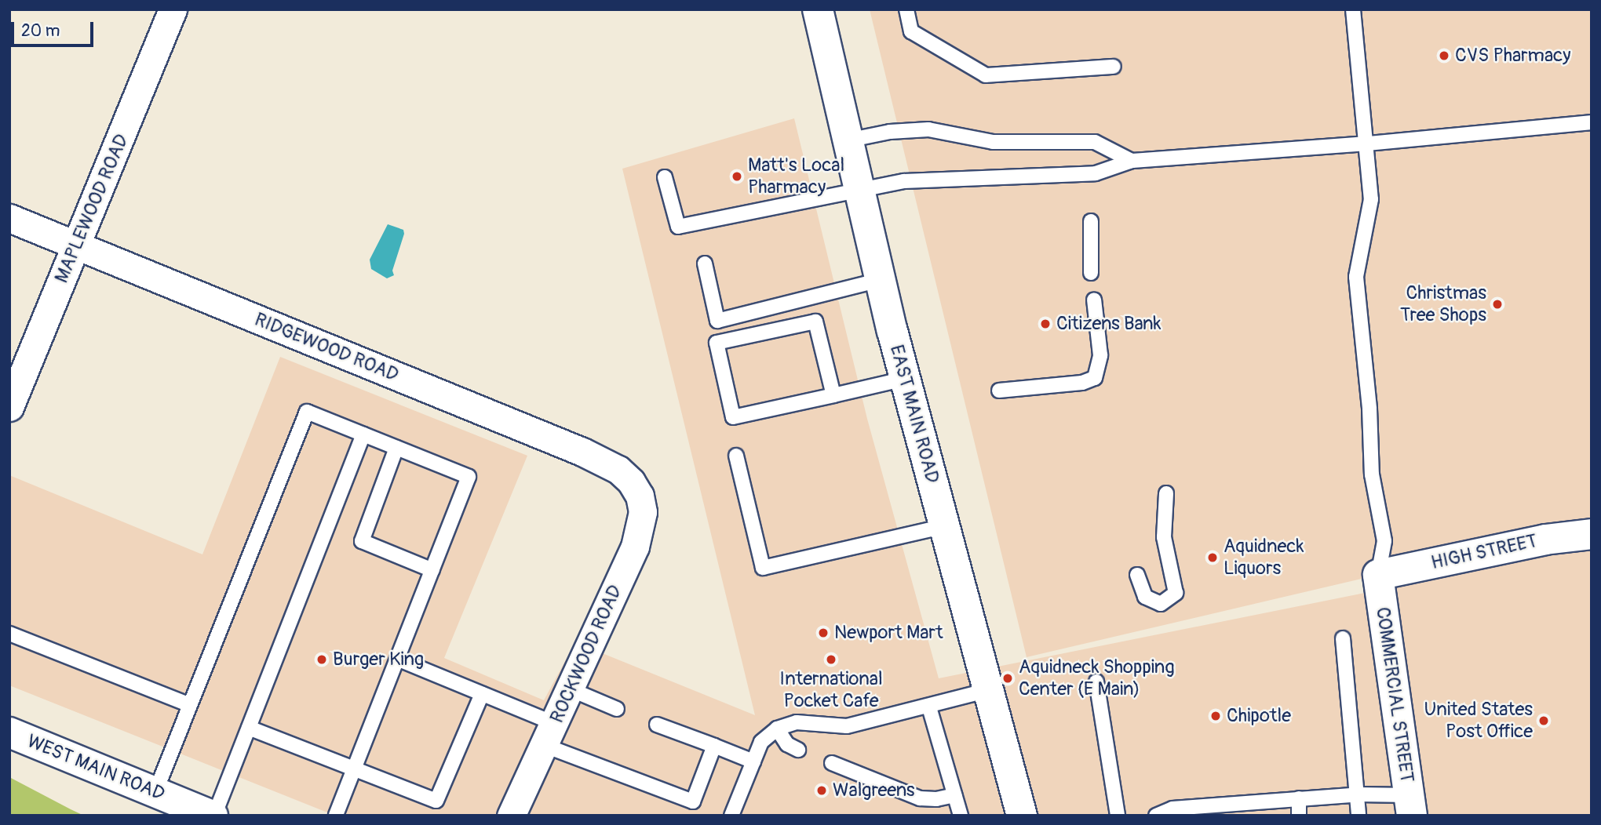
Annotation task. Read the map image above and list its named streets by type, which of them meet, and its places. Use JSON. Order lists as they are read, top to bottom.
{
  "streets": {
    "main road": [
      "EAST MAIN ROAD",
      "HIGH STREET",
      "COMMERCIAL STREET",
      "WEST MAIN ROAD"
    ],
    "street": ["MAPLEWOOD ROAD", "RIDGEWOOD ROAD", "ROCKWOOD ROAD"]
  },
  "crossings": [
    ["MAPLEWOOD ROAD", "RIDGEWOOD ROAD"],
    ["RIDGEWOOD ROAD", "ROCKWOOD ROAD"],
    ["HIGH STREET", "COMMERCIAL STREET"]
  ],
  "places": [
    "CVS Pharmacy",
    "Matt's Local Pharmacy",
    "Christmas Tree Shops",
    "Citizens Bank",
    "Aquidneck Liquors",
    "Newport Mart",
    "Burger King",
    "International Pocket Cafe",
    "Aquidneck Shopping Center (E Main)",
    "Chipotle",
    "United States Post Office",
    "Walgreens"
  ],
  "scale_bar": "20 m"
}
